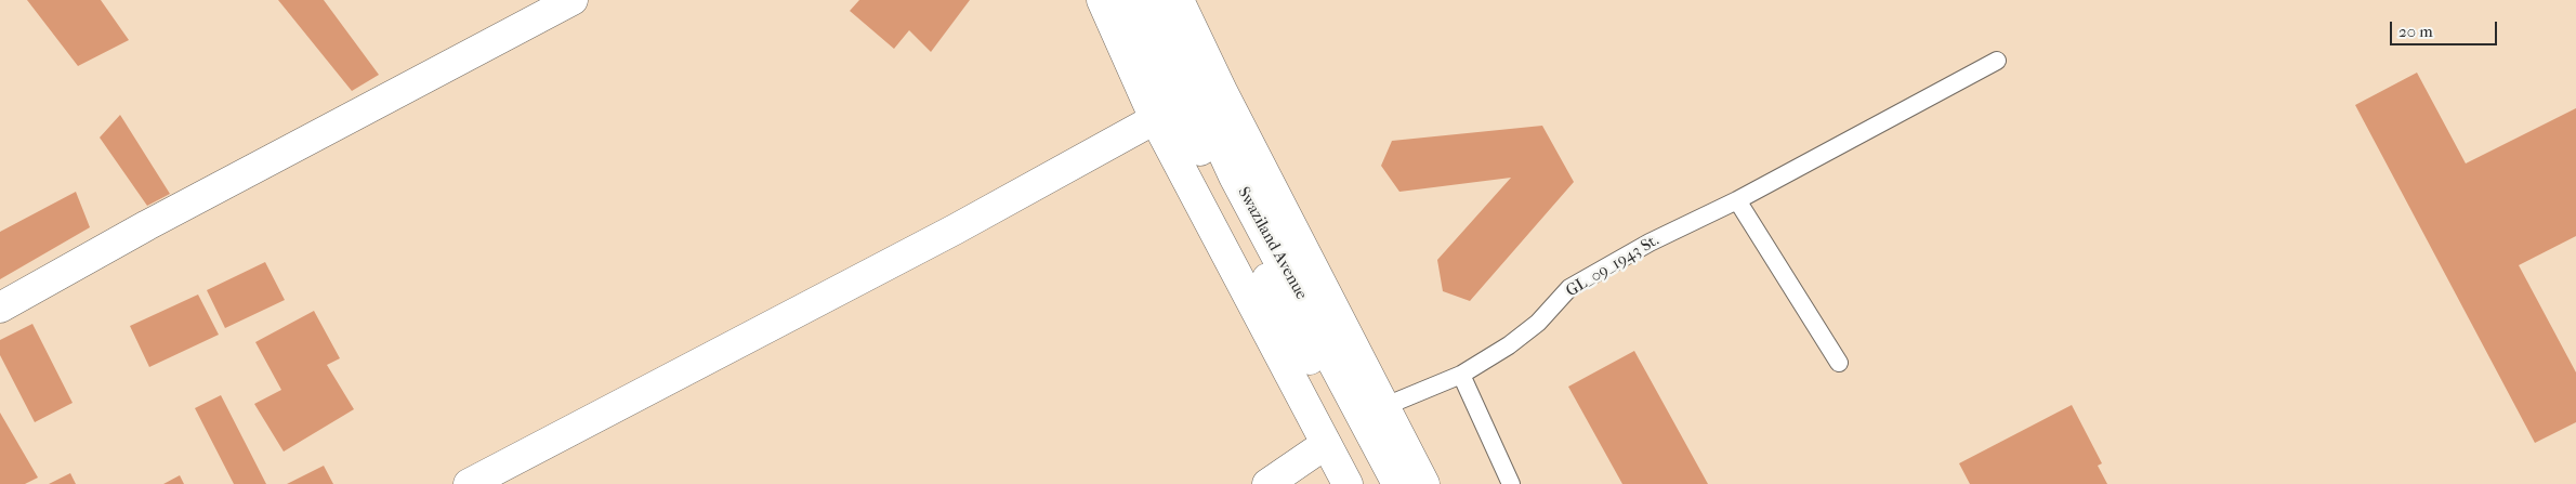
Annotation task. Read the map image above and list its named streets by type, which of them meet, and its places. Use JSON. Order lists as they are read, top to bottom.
{
  "streets": {
    "main road": ["Swaziland Avenue"],
    "lane": ["GL_09_1943 St."]
  },
  "scale_bar": "20 m"
}
